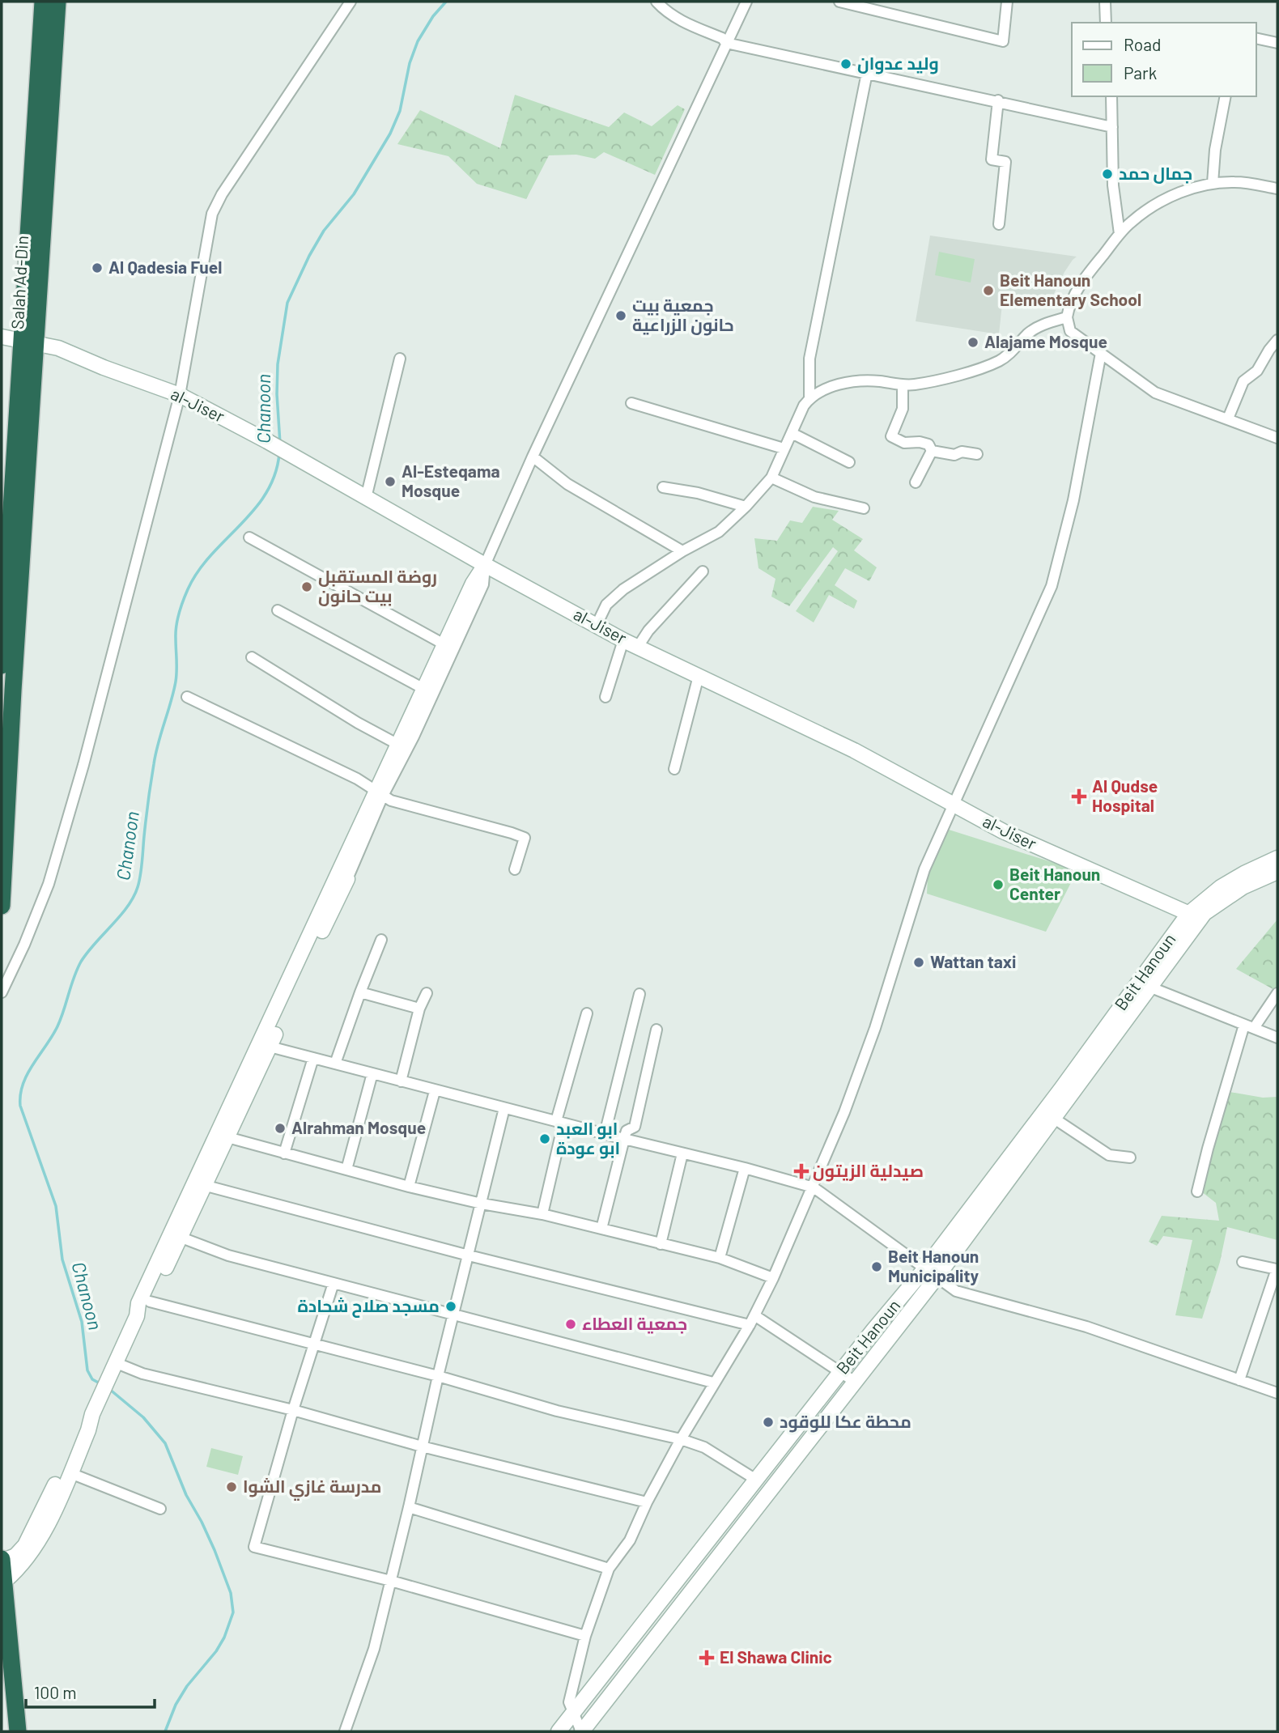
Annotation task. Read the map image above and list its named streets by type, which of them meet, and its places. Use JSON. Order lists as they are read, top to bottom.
{
  "streets": {
    "highway": ["Salah Ad-Din"],
    "street": ["al-Jiser", "Beit Hanoun"]
  },
  "crossings": [
    ["Salah Ad-Din", "al-Jiser"],
    ["al-Jiser", "Beit Hanoun"]
  ],
  "water": ["Chanoon"],
  "places": {
    "other": [
      "وليد عدوان",
      "جمال حمد",
      "Al Qadesia Fuel",
      "Beit Hanoun Elementary School",
      "جمعية بيت حانون الزراعية",
      "Alajame Mosque",
      "Al-Esteqama Mosque",
      "روضة المستقبل بيت حانون",
      "Beit Hanoun Center",
      "Wattan taxi",
      "Alrahman Mosque",
      "ابو العبد ابو عودة",
      "Beit Hanoun Municipality",
      "مسجد صلاح شحادة",
      "جمعية العطاء",
      "محطة عكا للوقود",
      "مدرسة غازي الشوا"
    ],
    "health": ["Al Qudse Hospital", "صيدلية الزيتون", "El Shawa Clinic"]
  },
  "legend": ["Road", "Park"],
  "scale_bar": "100 m"
}
